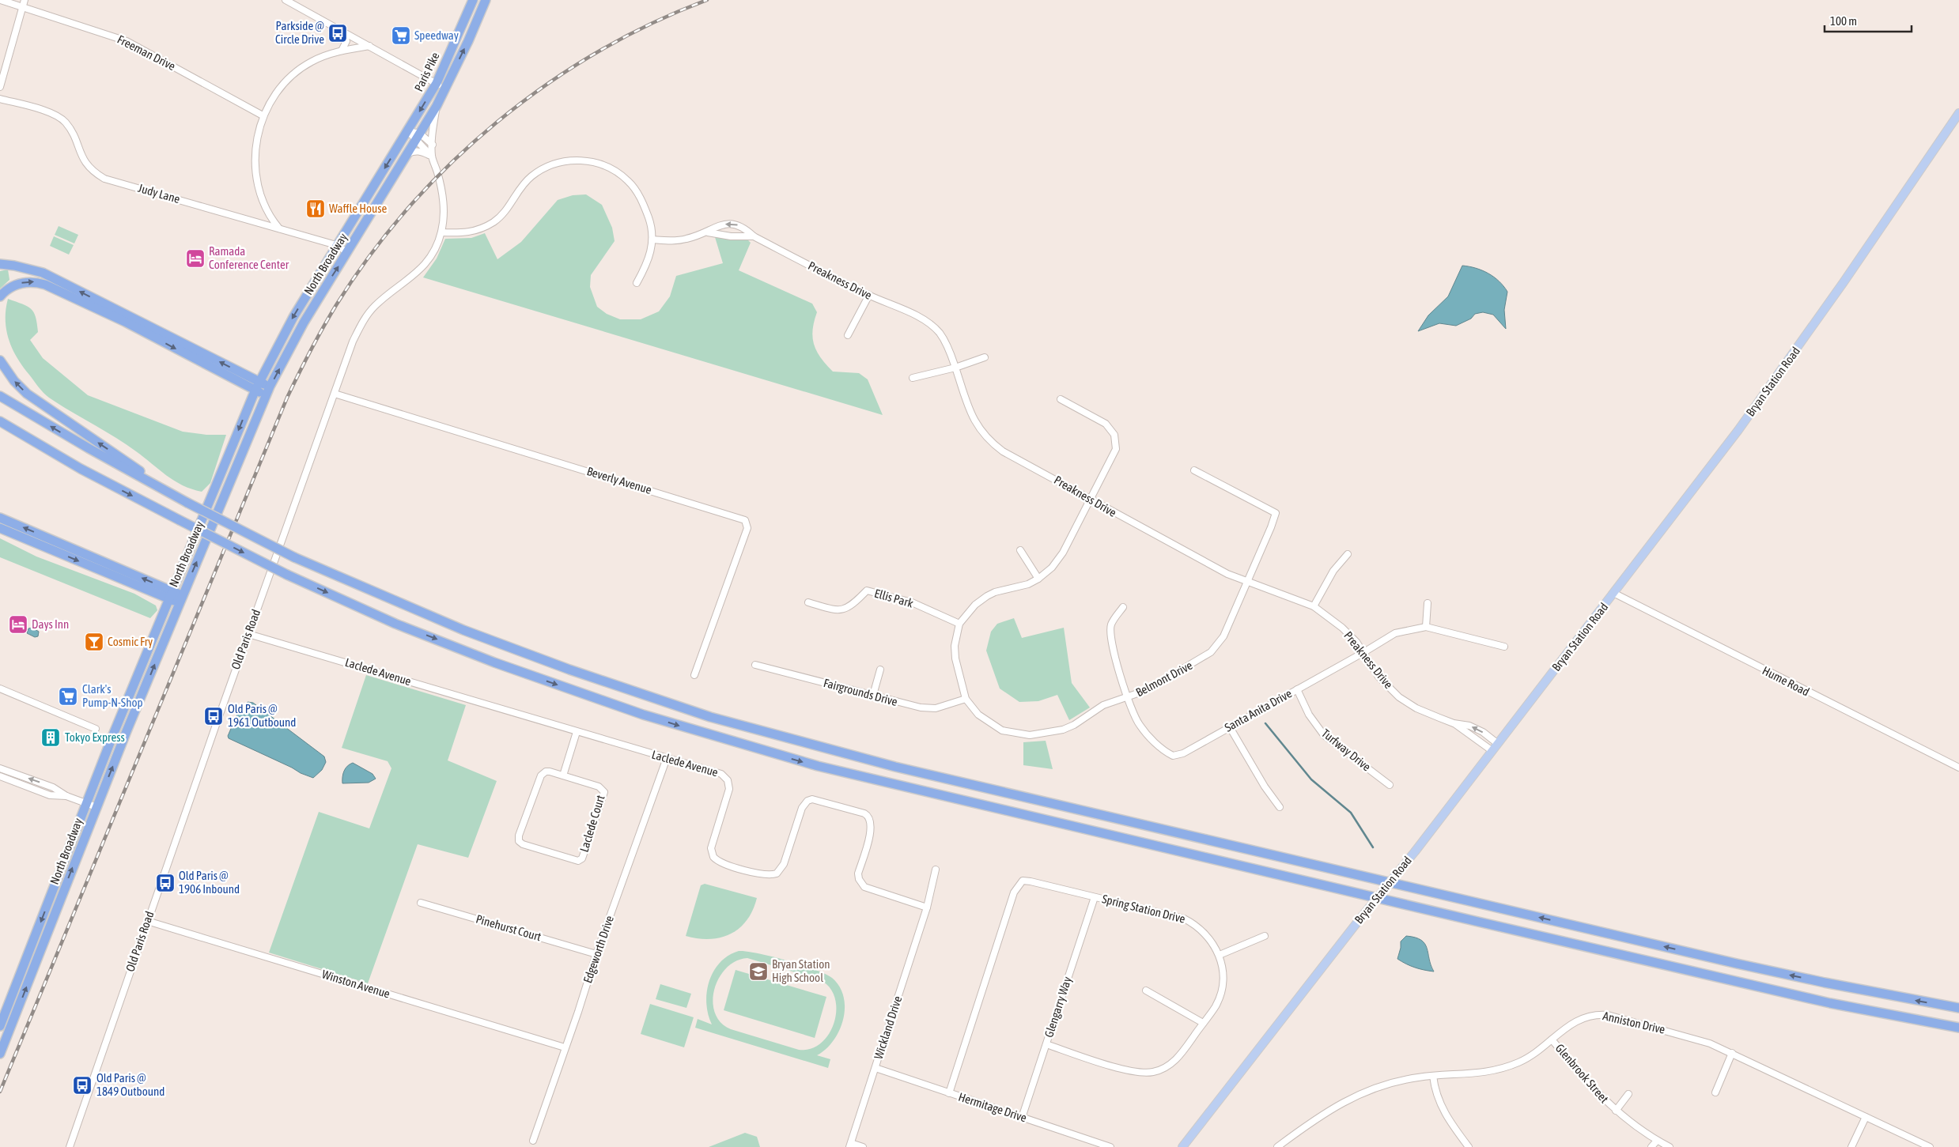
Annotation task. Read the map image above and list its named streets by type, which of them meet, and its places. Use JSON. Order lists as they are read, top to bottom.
{
  "streets": {
    "highway": ["Paris Pike", "North Broadway"],
    "main road": ["Bryan Station Road"],
    "street": [
      "Freeman Drive",
      "Judy Lane",
      "Preakness Drive",
      "Beverly Avenue",
      "Ellis Park",
      "Old Paris Road",
      "Laclede Avenue",
      "Belmont Drive",
      "Hume Road",
      "Fairgrounds Drive",
      "Santa Anita Drive",
      "Turfway Drive",
      "Laclede Court",
      "Spring Station Drive",
      "Pinehurst Court",
      "Edgeworth Drive",
      "Winston Avenue",
      "Glengarry Way",
      "Anniston Drive",
      "Wickland Drive",
      "Glenbrook Street",
      "Hermitage Drive"
    ]
  },
  "crossings": [
    ["Paris Pike", "North Broadway"],
    ["Judy Lane", "North Broadway"],
    ["North Broadway", "Old Paris Road"],
    ["Preakness Drive", "Bryan Station Road"],
    ["Preakness Drive", "Belmont Drive"],
    ["Preakness Drive", "Santa Anita Drive"],
    ["Bryan Station Road", "Hume Road"],
    ["Beverly Avenue", "Old Paris Road"],
    ["Ellis Park", "Belmont Drive"],
    ["Old Paris Road", "Laclede Avenue"],
    ["Old Paris Road", "Winston Avenue"],
    ["Laclede Avenue", "Edgeworth Drive"],
    ["Laclede Avenue", "Wickland Drive"],
    ["Belmont Drive", "Fairgrounds Drive"],
    ["Belmont Drive", "Santa Anita Drive"],
    ["Santa Anita Drive", "Turfway Drive"],
    ["Spring Station Drive", "Glengarry Way"],
    ["Spring Station Drive", "Hermitage Drive"],
    ["Pinehurst Court", "Edgeworth Drive"],
    ["Edgeworth Drive", "Winston Avenue"],
    ["Glengarry Way", "Hermitage Drive"],
    ["Anniston Drive", "Glenbrook Street"],
    ["Wickland Drive", "Hermitage Drive"]
  ],
  "places": {
    "bus stop": [
      "Parkside @ Circle Drive",
      "Old Paris @ 1961 Outbound",
      "Old Paris @ 1906 Inbound",
      "Old Paris @ 1849 Outbound"
    ],
    "supermarket": ["Speedway", "Clark's Pump-N-Shop"],
    "restaurant": ["Waffle House"],
    "hotel": ["Ramada Conference Center", "Days Inn"],
    "bar": ["Cosmic Fry"],
    "building": ["Tokyo Express"],
    "school or university": ["Bryan Station High School"]
  },
  "scale_bar": "100 m"
}
